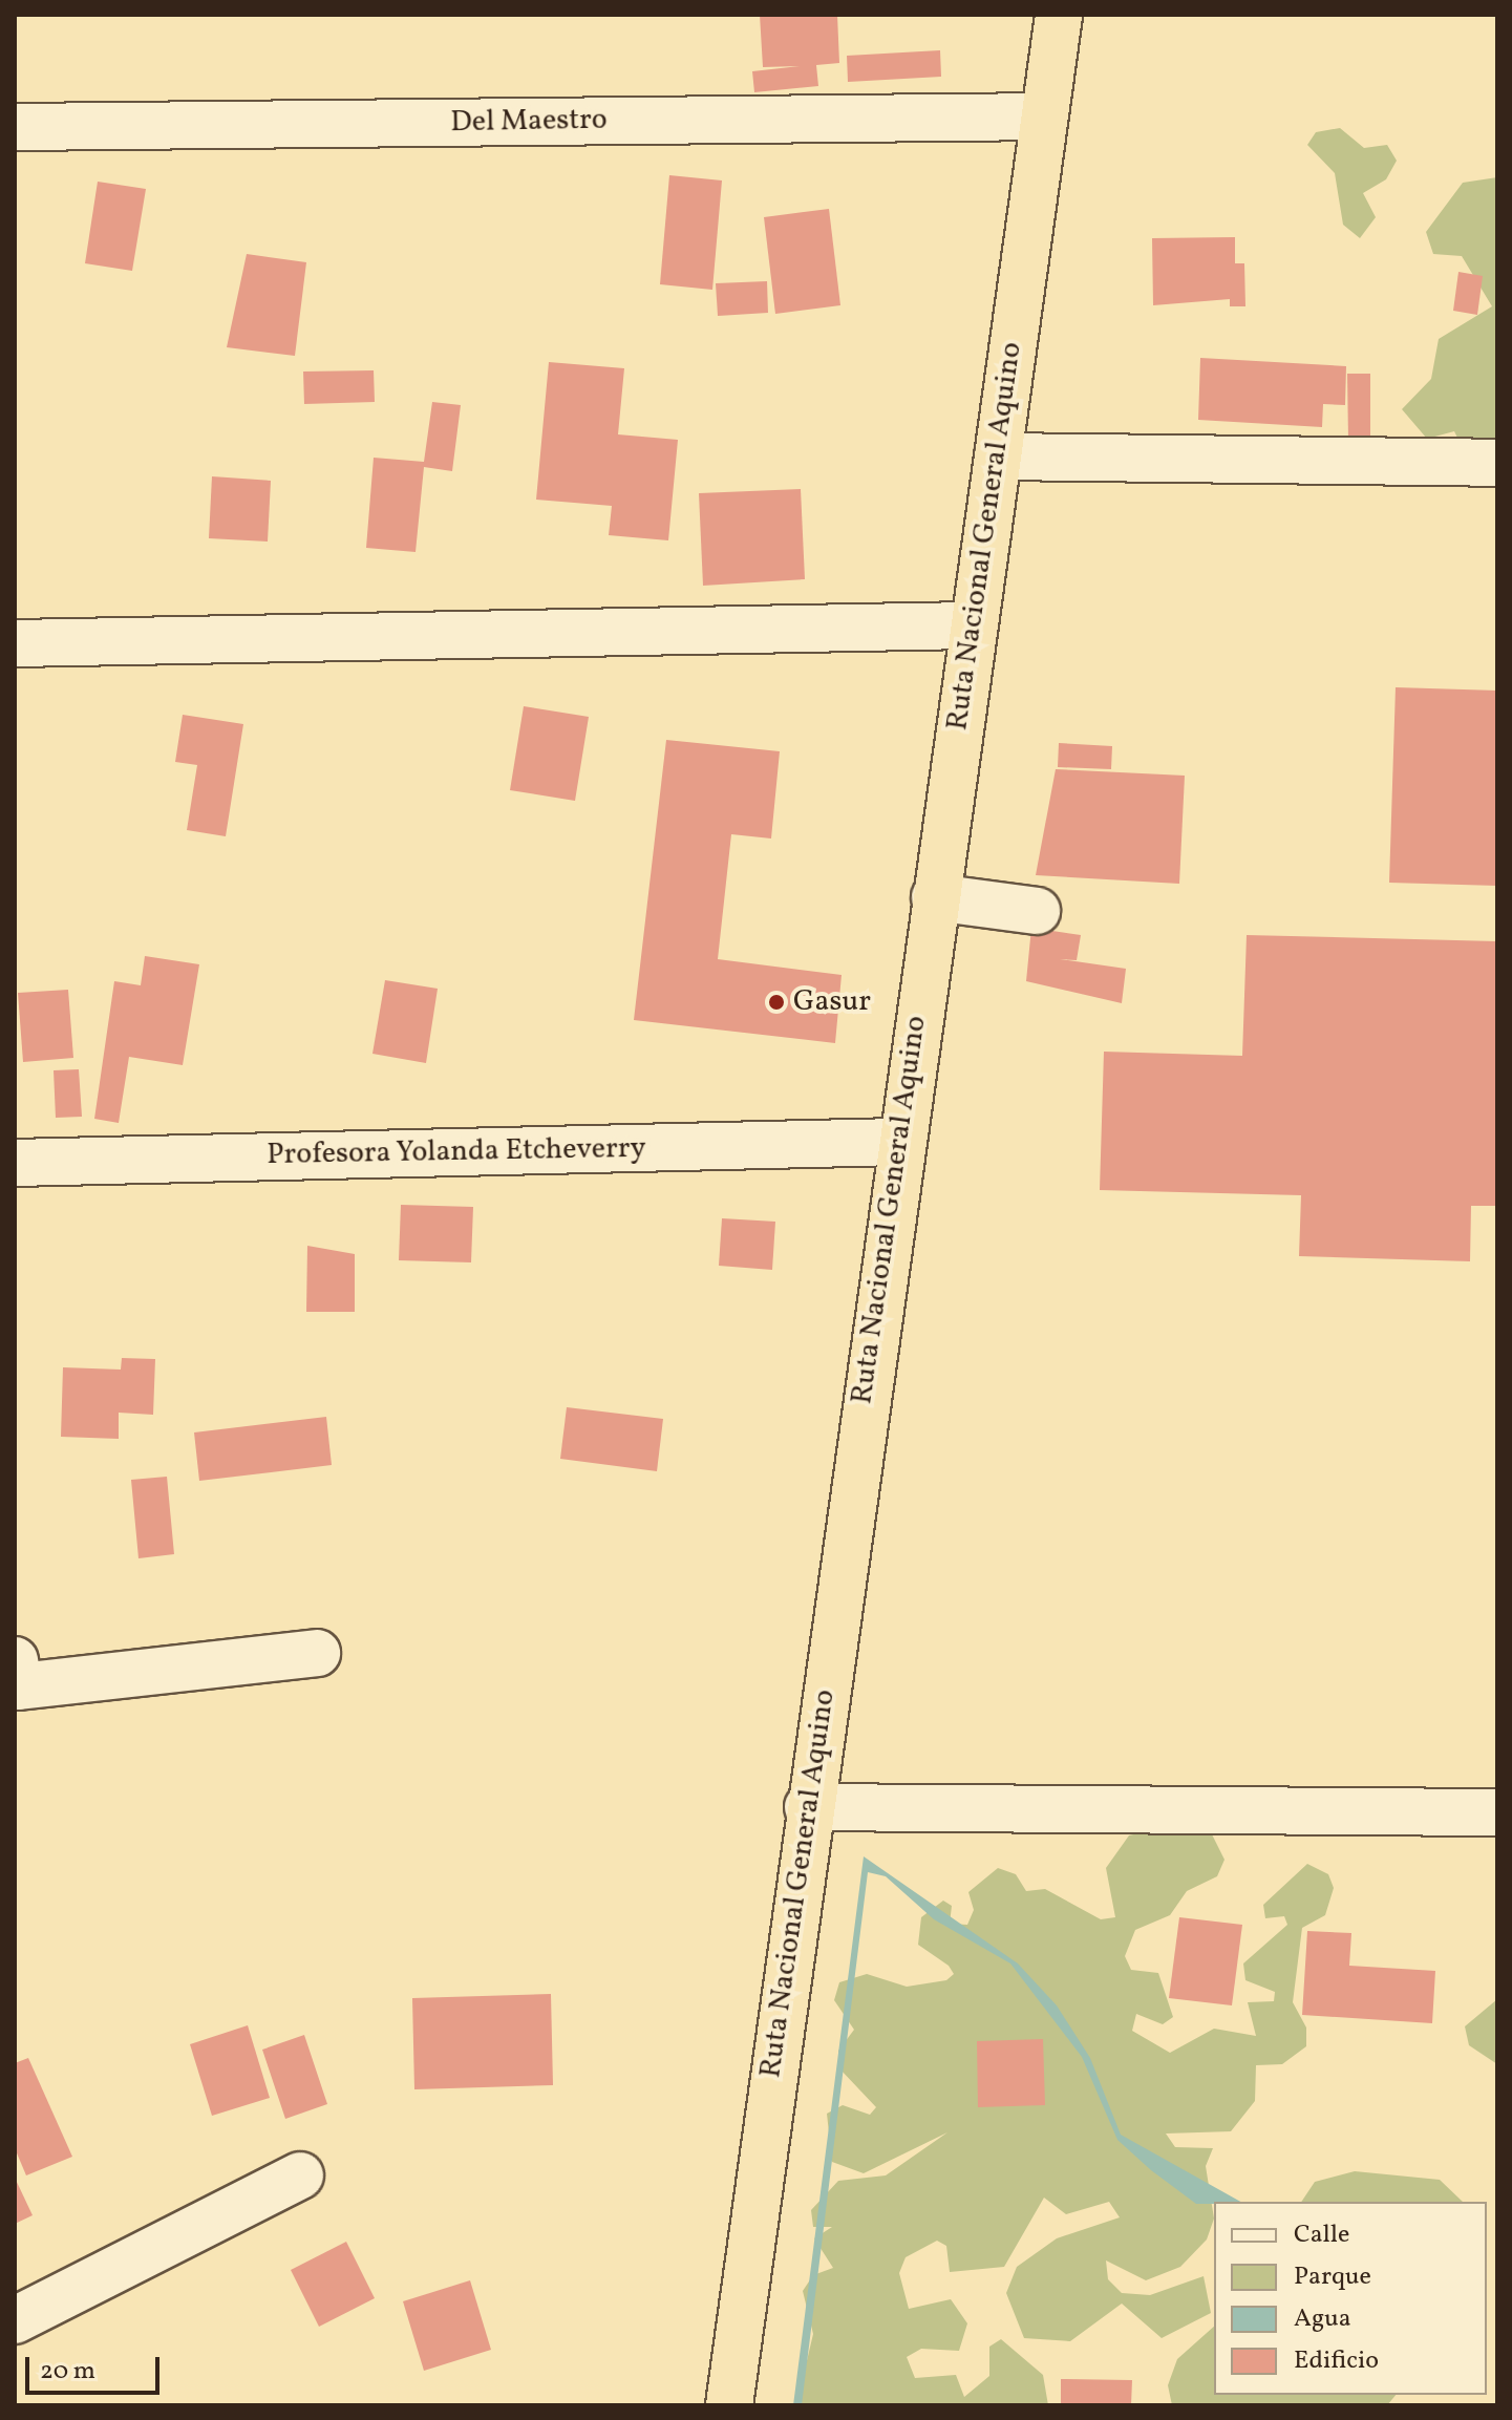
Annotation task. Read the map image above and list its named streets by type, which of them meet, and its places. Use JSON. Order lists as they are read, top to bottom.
{
  "streets": {
    "highway": ["Ruta Nacional General Aquino"],
    "street": ["Del Maestro", "Profesora Yolanda Etcheverry"]
  },
  "crossings": [
    ["Del Maestro", "Ruta Nacional General Aquino"],
    ["Ruta Nacional General Aquino", "Profesora Yolanda Etcheverry"]
  ],
  "places": ["Gasur"],
  "legend": [
    "Calle",
    "Parque",
    "Agua",
    "Edificio"
  ],
  "scale_bar": "20 m"
}
